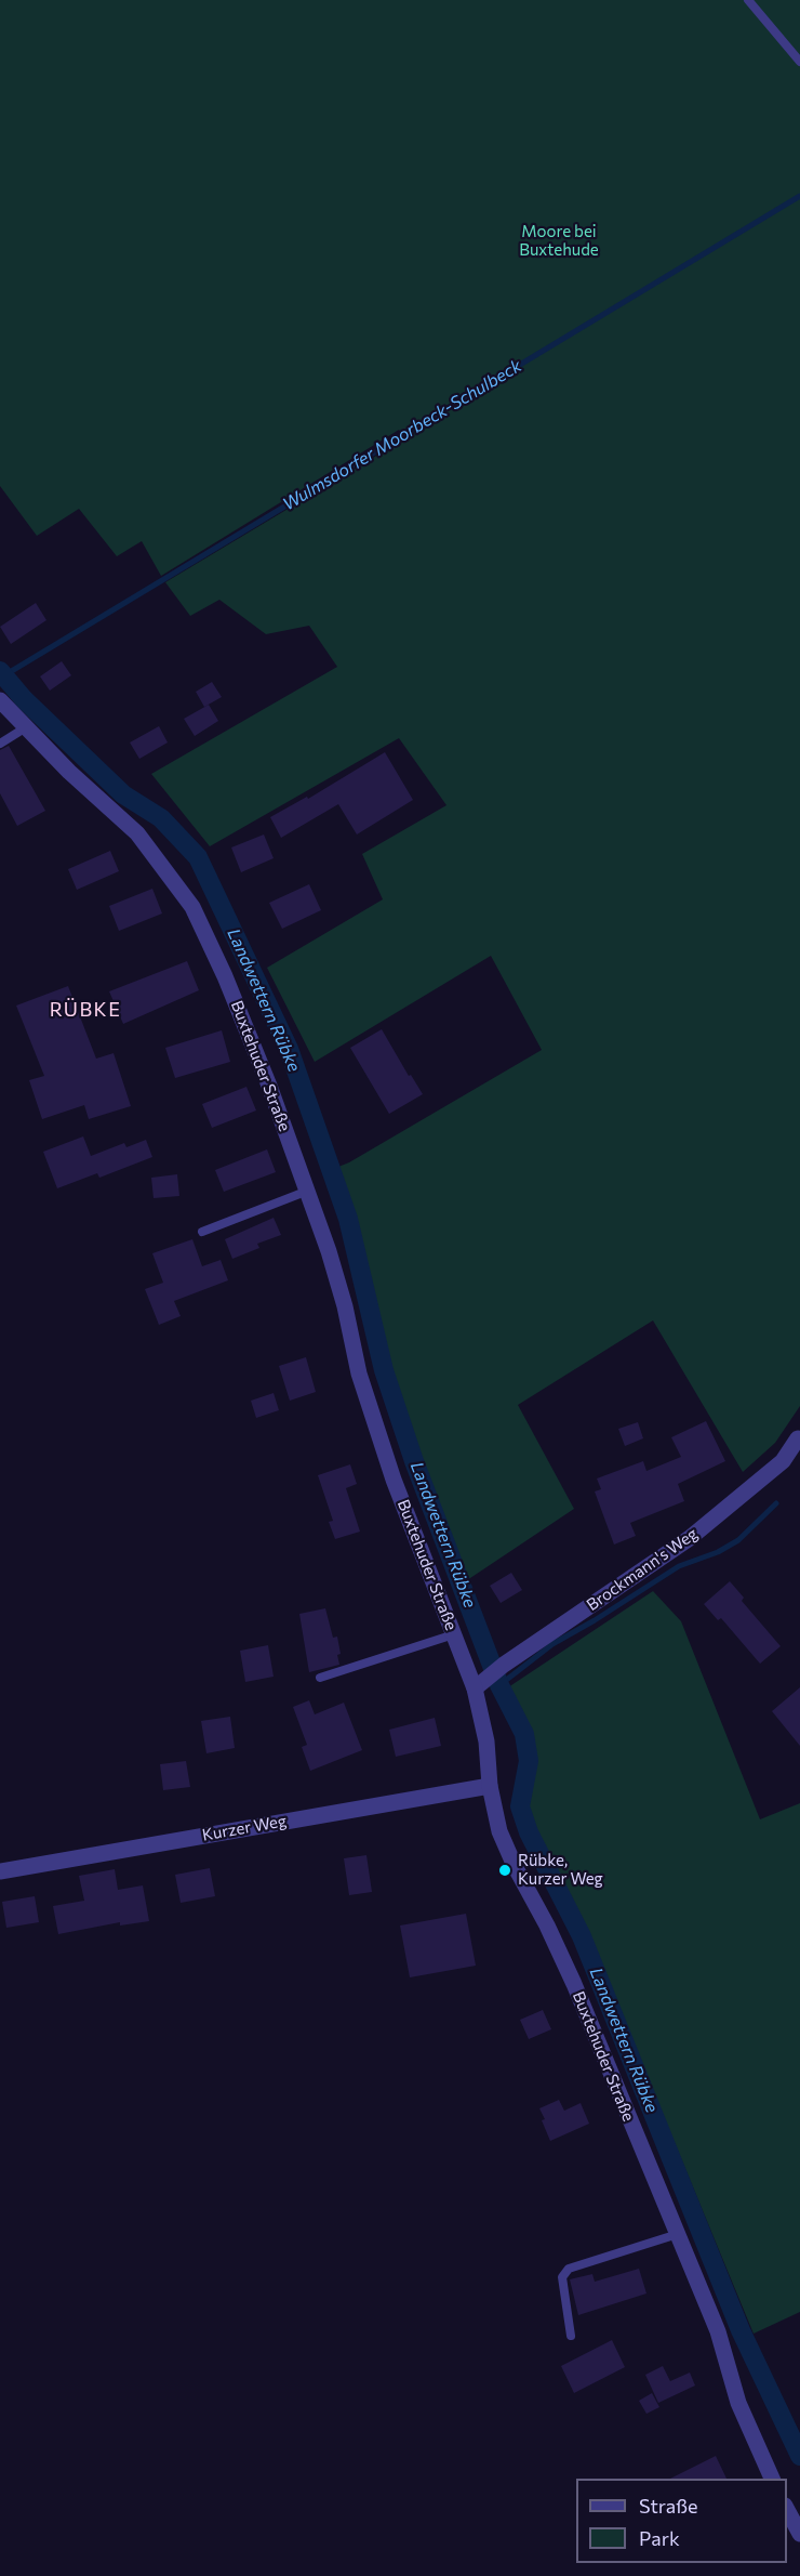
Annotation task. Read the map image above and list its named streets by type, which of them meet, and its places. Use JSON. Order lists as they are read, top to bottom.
{
  "streets": {
    "street": ["Buxtehuder Straße", "Brockmann's Weg", "Kurzer Weg"]
  },
  "crossings": [
    ["Buxtehuder Straße", "Brockmann's Weg"],
    ["Buxtehuder Straße", "Kurzer Weg"]
  ],
  "districts": ["RÜBKE"],
  "water": ["Wulmsdorfer Moorbeck-Schulbeck", "Landwettern Rübke"],
  "parks": ["Moore bei Buxtehude"],
  "places": ["Rübke, Kurzer Weg"],
  "legend": ["Straße", "Park"]
}
